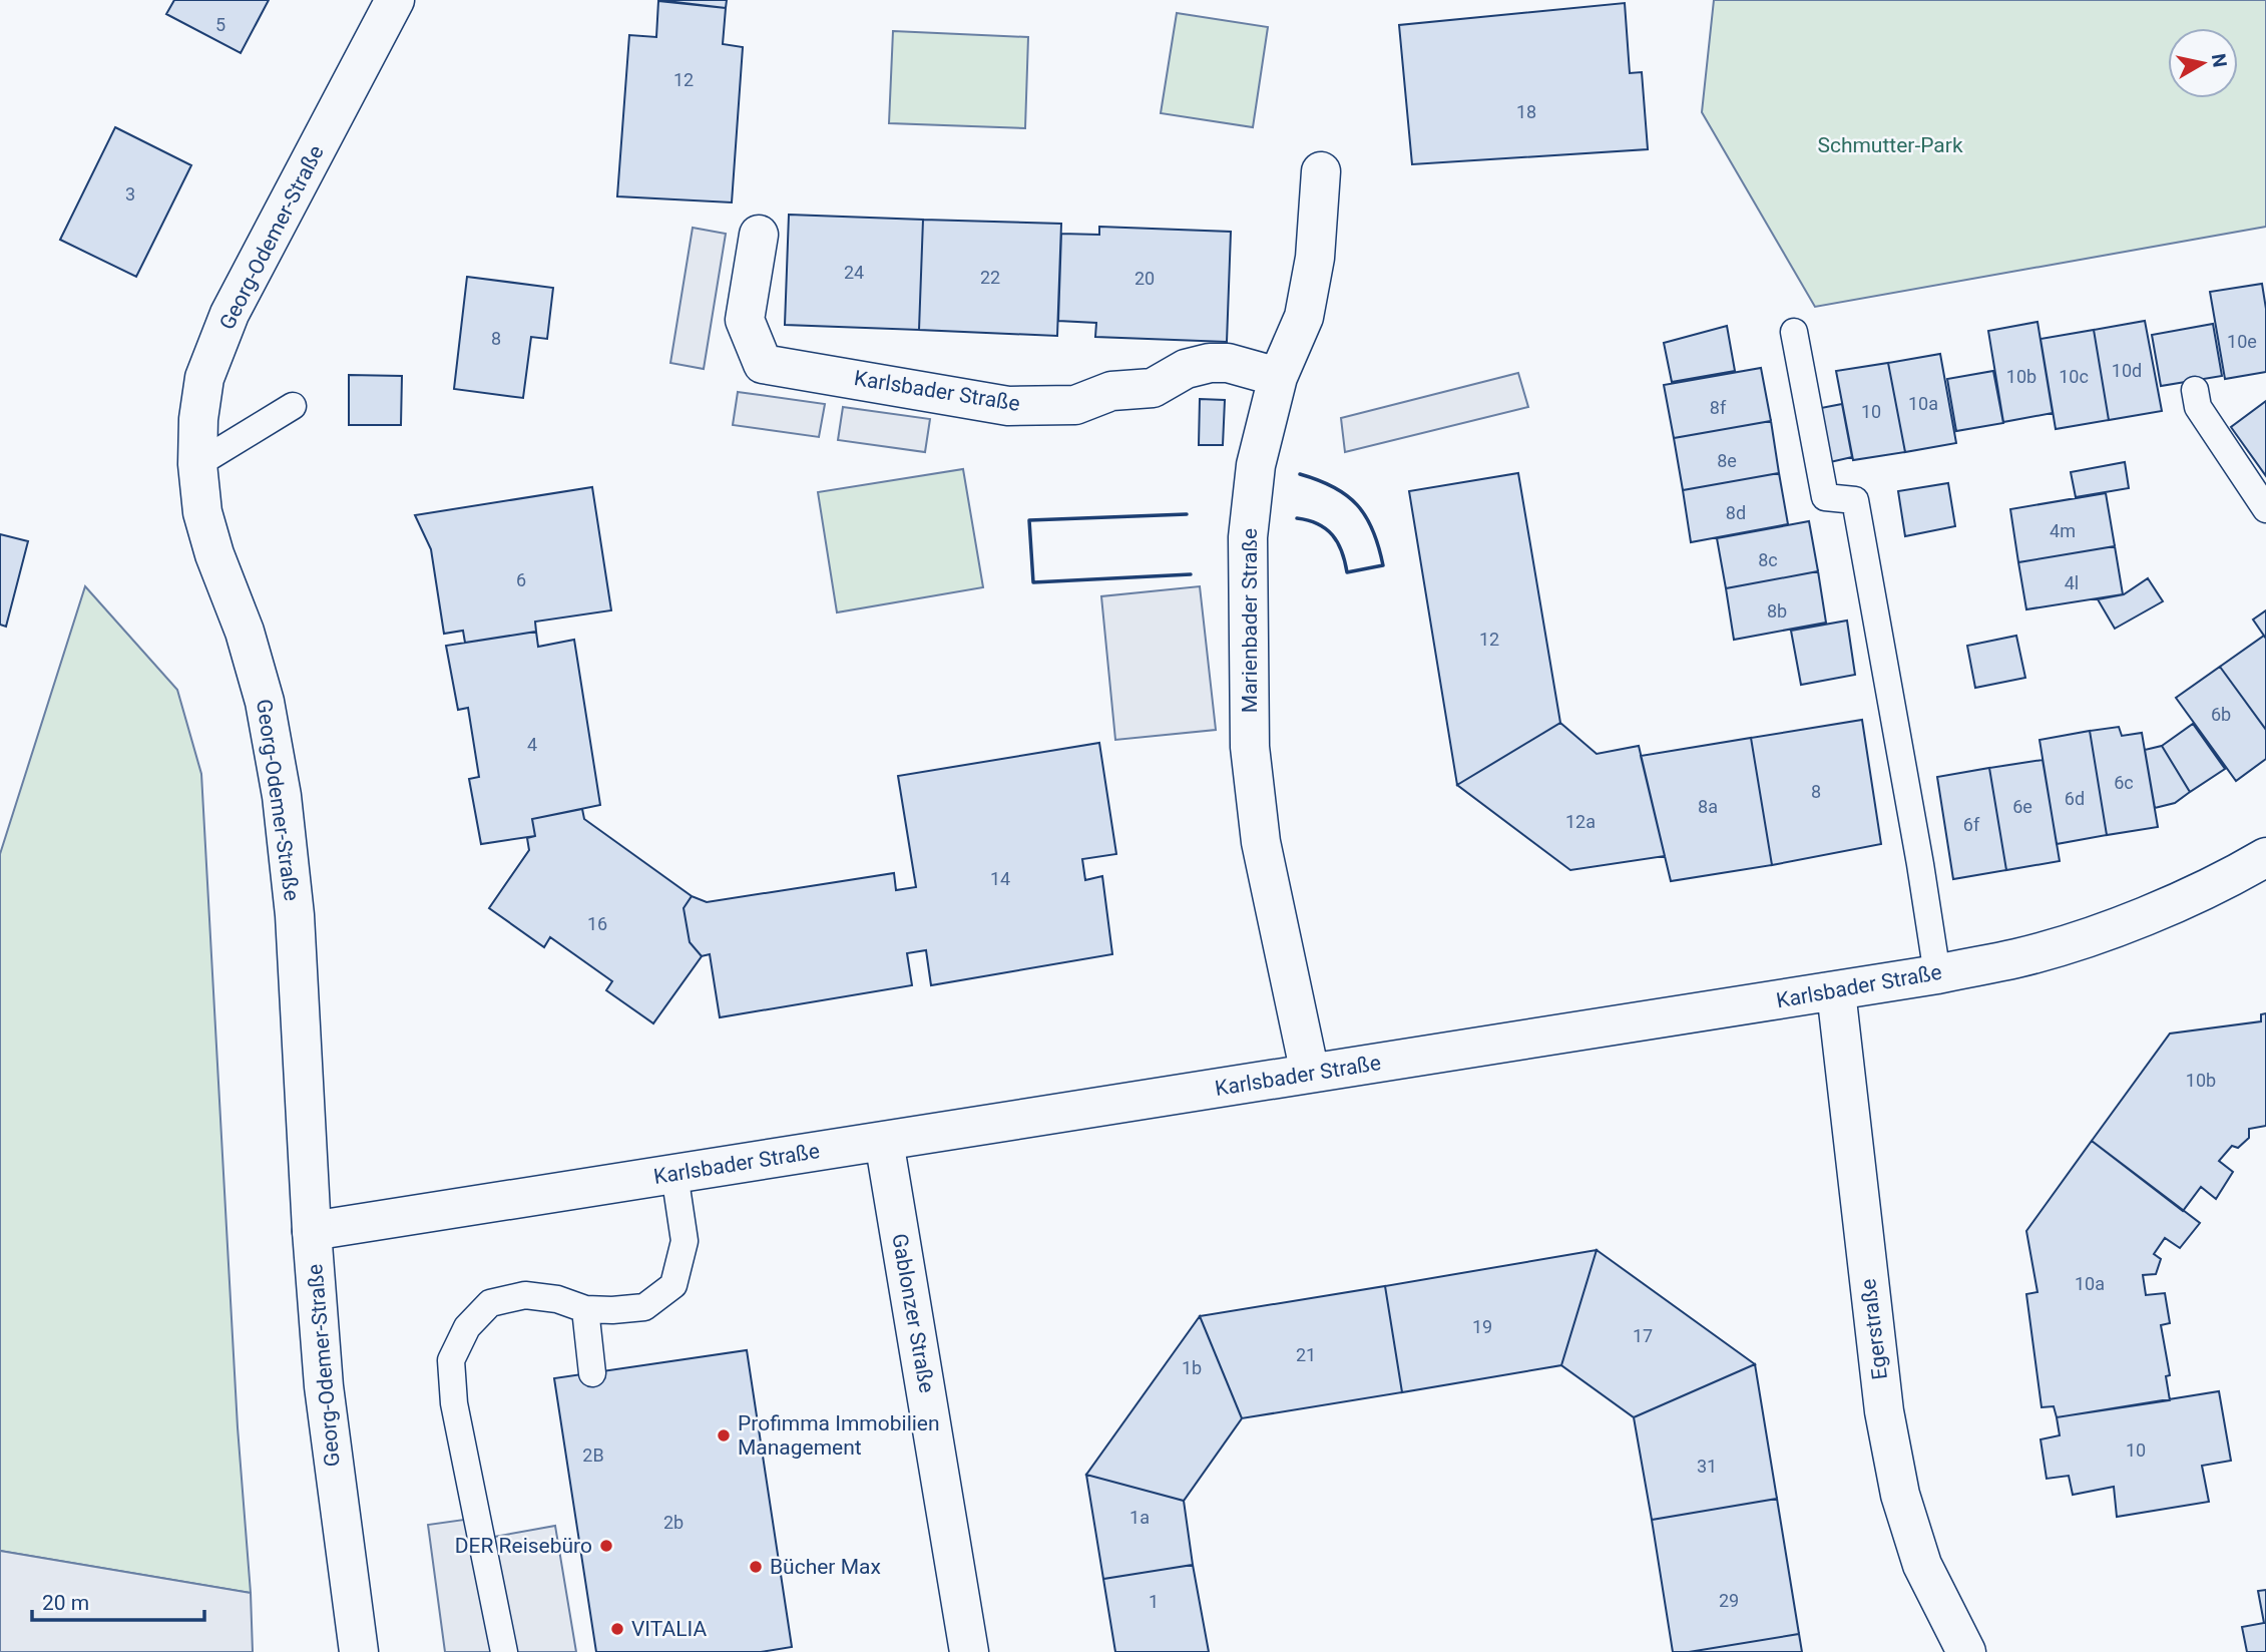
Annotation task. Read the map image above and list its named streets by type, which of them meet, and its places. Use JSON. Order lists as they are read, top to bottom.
{
  "streets": {
    "street": [
      "Georg-Odemer-Straße",
      "Karlsbader Straße",
      "Marienbader Straße",
      "Gablonzer Straße",
      "Egerstraße"
    ]
  },
  "crossings": [
    ["Georg-Odemer-Straße", "Karlsbader Straße"],
    ["Karlsbader Straße", "Marienbader Straße"],
    ["Karlsbader Straße", "Gablonzer Straße"],
    ["Karlsbader Straße", "Egerstraße"]
  ],
  "parks": ["Schmutter-Park"],
  "places": [
    "Profimma Immobilien Management",
    "DER Reisebüro",
    "Bücher Max",
    "VITALIA"
  ],
  "house_numbers": [
    "5",
    "12",
    "18",
    "3",
    "24",
    "22",
    "20",
    "8",
    "10e",
    "10d",
    "10b",
    "10c",
    "10a",
    "8f",
    "10",
    "8e",
    "8d",
    "4m",
    "8c",
    "6",
    "4l",
    "8b",
    "12",
    "6b",
    "4",
    "6c",
    "8",
    "6d",
    "8a",
    "6e",
    "12a",
    "6f",
    "14",
    "16",
    "10b",
    "10a",
    "19",
    "17",
    "21",
    "1b",
    "10",
    "2B",
    "31",
    "1a",
    "2b",
    "29",
    "1"
  ],
  "scale_bar": "20 m",
  "north": "right"
}
